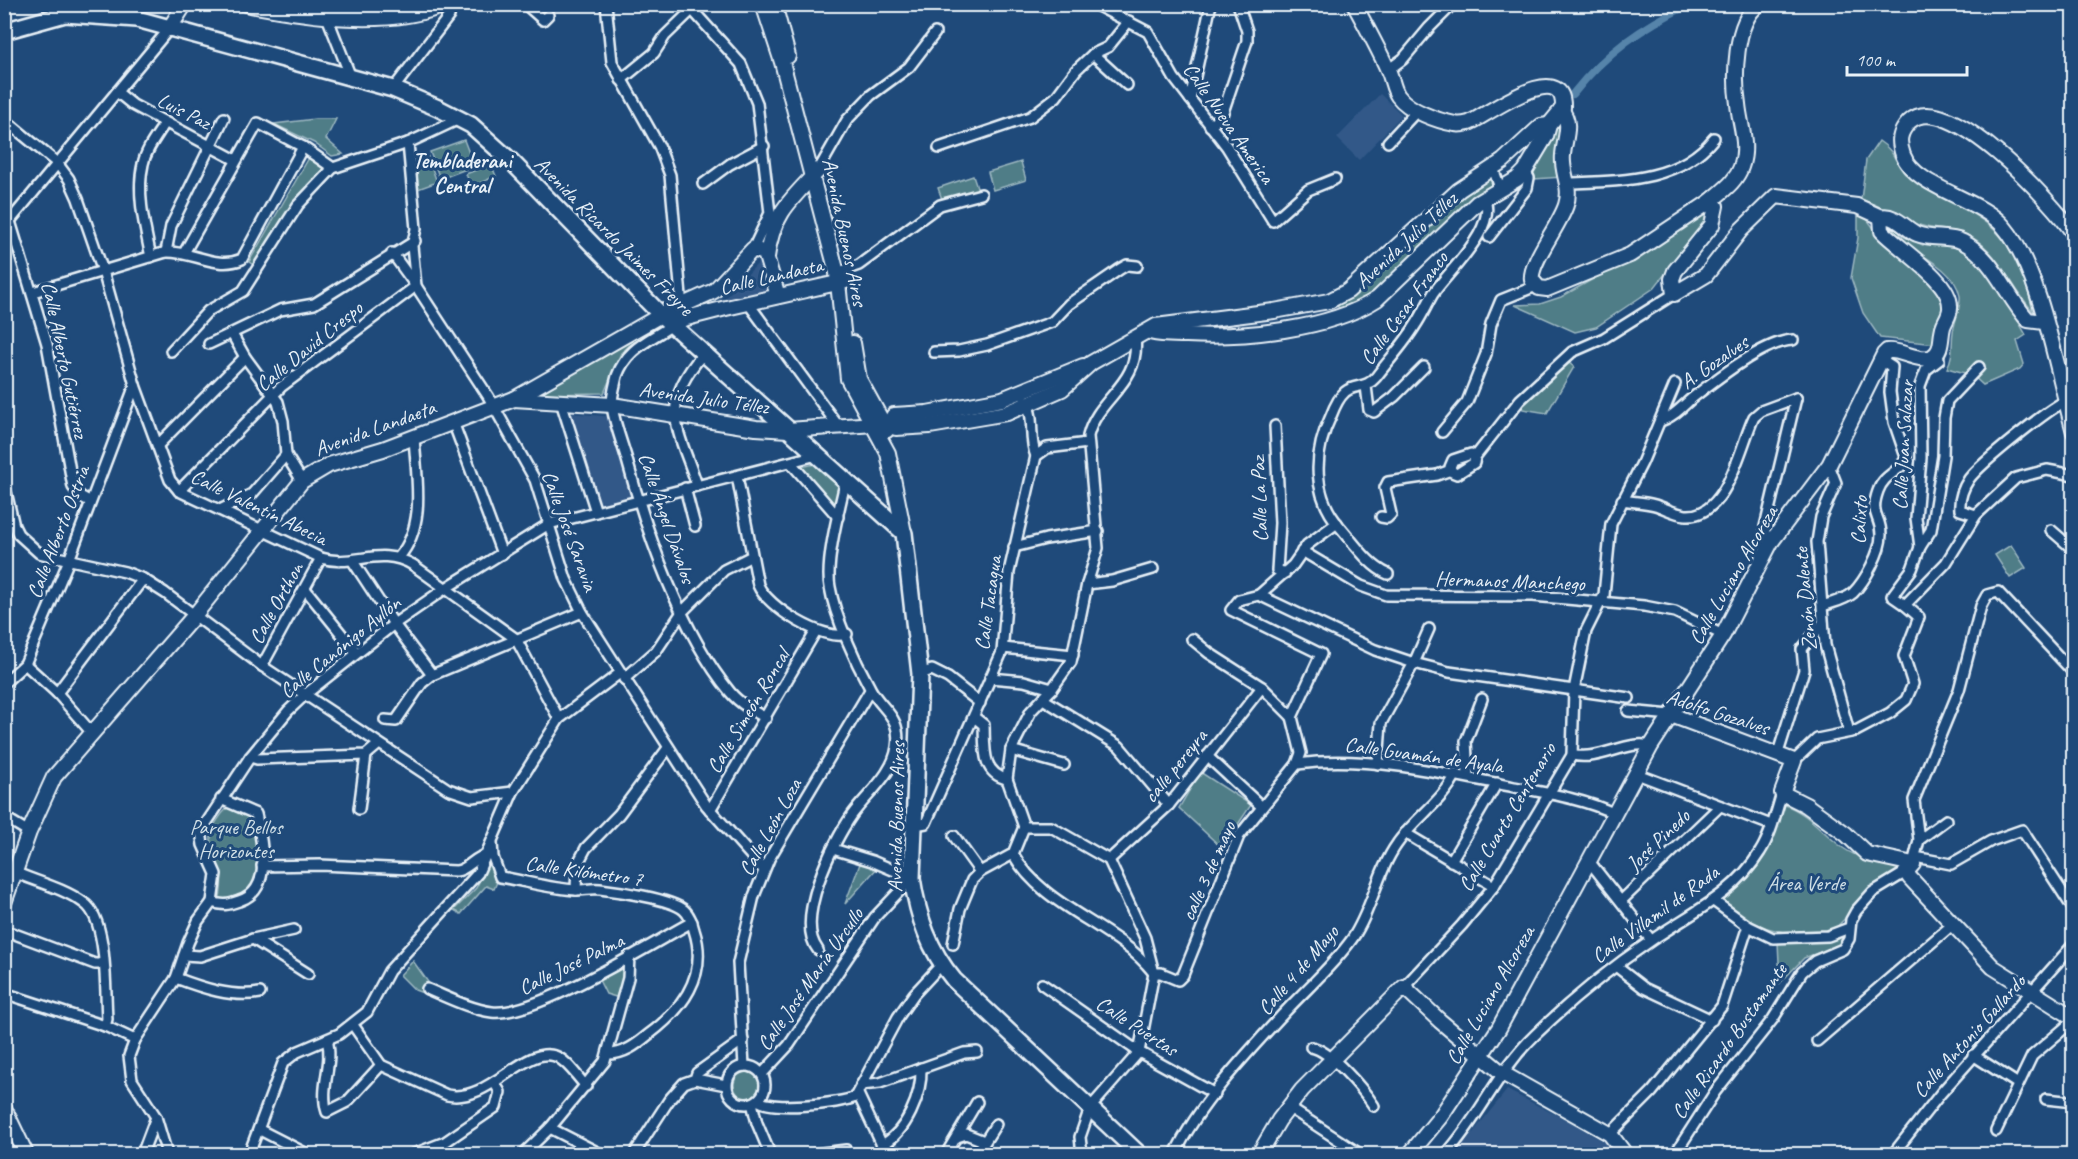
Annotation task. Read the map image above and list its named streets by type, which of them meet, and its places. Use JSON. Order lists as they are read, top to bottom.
{
  "streets": {
    "main road": ["Avenida Buenos Aires", "Avenida Ricardo Jaimes Freyre"],
    "street": [
      "Luis Paz",
      "Calle Nueva America",
      "Avenida Julio Téllez",
      "Calle Landaeta",
      "Calle Cesar Franco",
      "Calle David Crespo",
      "Calle Alberto Gutiérrez",
      "A. Gozalves",
      "Avenida Landaeta",
      "Calle Juan Salazar",
      "Calle La Paz",
      "Calle Valentín Abecia",
      "Calle Ángel Dávalos",
      "Calixto",
      "Calle José Saravia",
      "Calle Alberto Ostria",
      "Calle Luciano Alcoreza",
      "Hermanos Manchego",
      "Zenón Dalente",
      "Calle Orthon",
      "Calle Tacagua",
      "Calle Canónigo Ayllón",
      "Calle Simeón Roncal",
      "Adolfo Gozalves",
      "Calle Guamán de Ayala",
      "calle pereyra",
      "Calle Cuarto Centenario",
      "Calle León Loza",
      "José Pinedo",
      "Calle Kilómetro 7",
      "calle 3 de mayo",
      "Calle Villamil de Rada",
      "Calle José Palma",
      "Calle 4 de Mayo",
      "Calle José María Urcullo",
      "Calle Puertas",
      "Calle Antonio Gallardo",
      "Calle Ricardo Bustamante"
    ]
  },
  "crossings": [
    ["Avenida Buenos Aires", "Avenida Ricardo Jaimes Freyre"],
    ["Avenida Buenos Aires", "Avenida Julio Téllez"],
    ["Avenida Buenos Aires", "Calle Landaeta"],
    ["Avenida Buenos Aires", "Calle Tacagua"],
    ["Avenida Buenos Aires", "Calle José María Urcullo"],
    ["Avenida Ricardo Jaimes Freyre", "Avenida Julio Téllez"],
    ["Avenida Ricardo Jaimes Freyre", "Calle Landaeta"],
    ["Avenida Ricardo Jaimes Freyre", "Avenida Landaeta"],
    ["Avenida Ricardo Jaimes Freyre", "Calle Ángel Dávalos"],
    ["Avenida Ricardo Jaimes Freyre", "Calle Canónigo Ayllón"],
    ["Avenida Julio Téllez", "Calle Cesar Franco"],
    ["Avenida Julio Téllez", "Avenida Landaeta"],
    ["Avenida Julio Téllez", "Calle Ángel Dávalos"],
    ["Calle Landaeta", "Avenida Landaeta"],
    ["Calle Landaeta", "Calle Ángel Dávalos"],
    ["Calle David Crespo", "Calle Valentín Abecia"],
    ["Calle David Crespo", "Calle José Saravia"],
    ["Calle Alberto Gutiérrez", "Calle Alberto Ostria"],
    ["A. Gozalves", "Calle Cuarto Centenario"],
    ["Avenida Landaeta", "Calle Valentín Abecia"],
    ["Avenida Landaeta", "Calle Ángel Dávalos"],
    ["Avenida Landaeta", "Calle José Saravia"],
    ["Calle Valentín Abecia", "Calle Alberto Ostria"],
    ["Calle Valentín Abecia", "Calle Orthon"],
    ["Calle Ángel Dávalos", "Calle Canónigo Ayllón"],
    ["Calle Ángel Dávalos", "Calle Simeón Roncal"],
    ["Calixto", "Calle Luciano Alcoreza"],
    ["Calixto", "Zenón Dalente"],
    ["Calle José Saravia", "Calle Canónigo Ayllón"],
    ["Calle José Saravia", "Calle Simeón Roncal"],
    ["Calle José Saravia", "Calle León Loza"],
    ["Calle Luciano Alcoreza", "Hermanos Manchego"],
    ["Calle Luciano Alcoreza", "Zenón Dalente"],
    ["Calle Luciano Alcoreza", "Adolfo Gozalves"],
    ["Calle Luciano Alcoreza", "Calle Guamán de Ayala"],
    ["Hermanos Manchego", "Calle Cuarto Centenario"],
    ["Zenón Dalente", "Calle Villamil de Rada"],
    ["Adolfo Gozalves", "Calle Villamil de Rada"],
    ["Calle Guamán de Ayala", "Calle Cuarto Centenario"],
    ["Calle Guamán de Ayala", "calle 3 de mayo"],
    ["Calle Guamán de Ayala", "Calle 4 de Mayo"],
    ["Calle León Loza", "Calle José María Urcullo"],
    ["Calle Kilómetro 7", "Calle José Palma"],
    ["Calle 4 de Mayo", "Calle Puertas"]
  ],
  "districts": ["Tembladerani Central"],
  "parks": ["Parque Bellos Horizontes", "Área Verde"],
  "scale_bar": "100 m"
}
